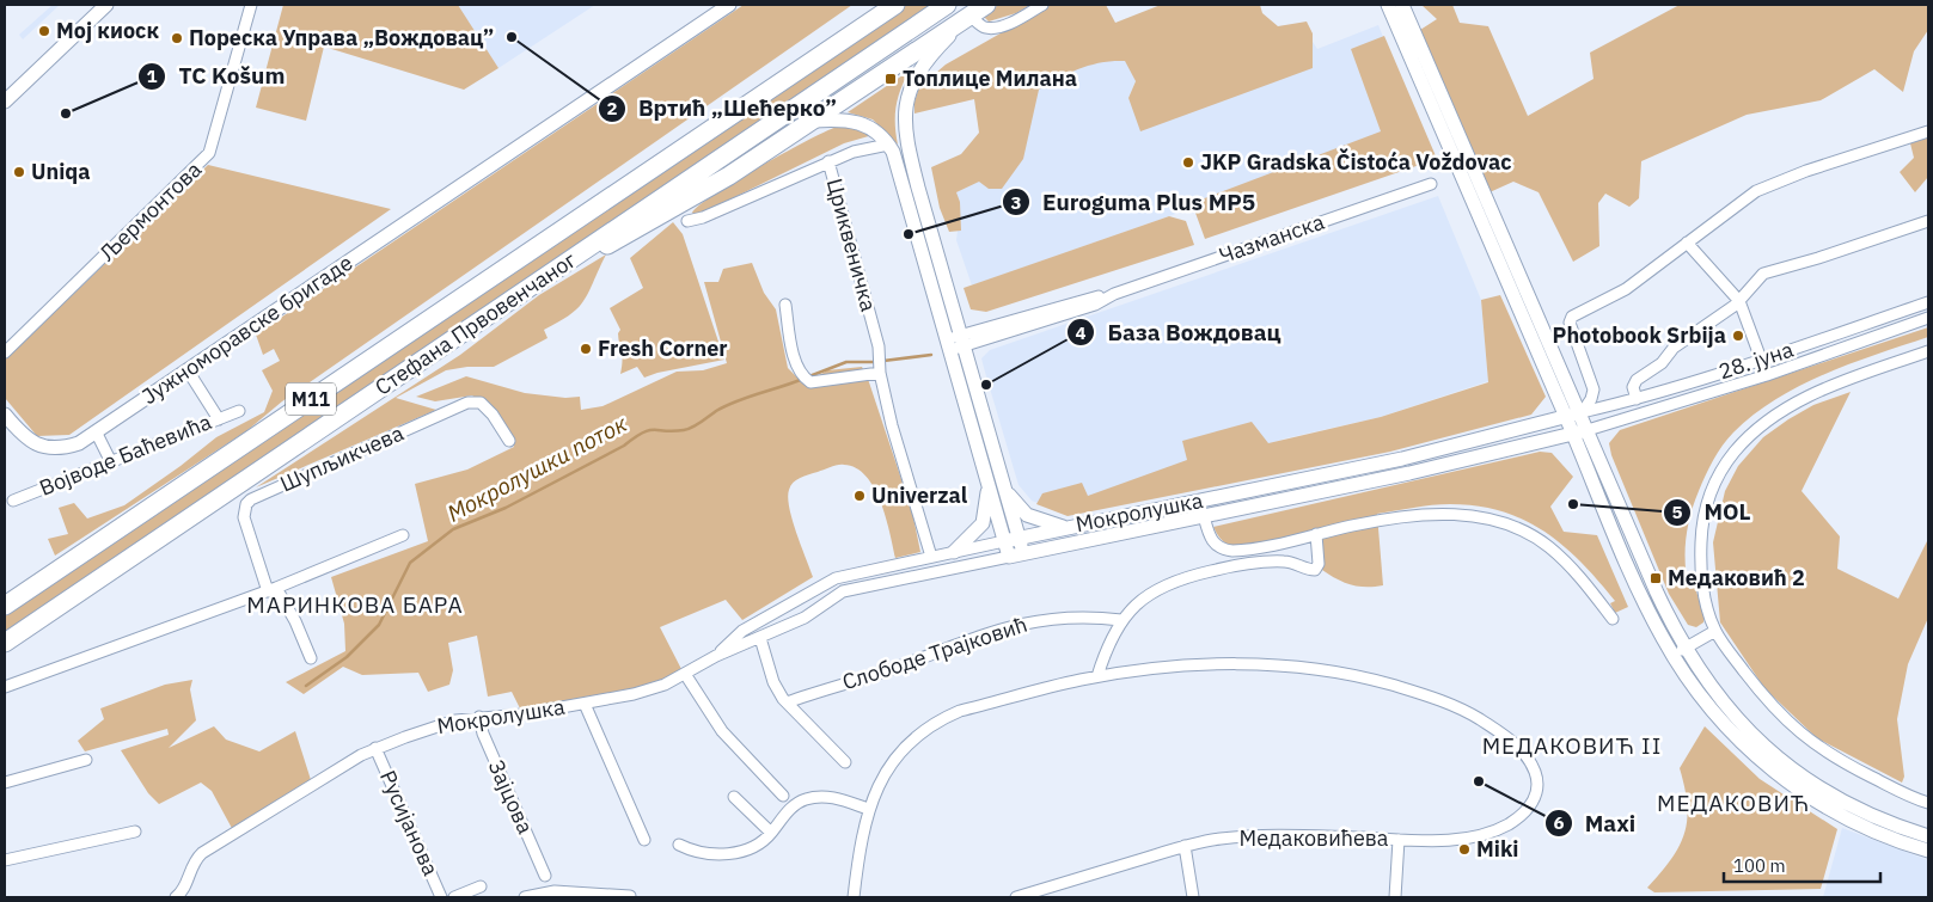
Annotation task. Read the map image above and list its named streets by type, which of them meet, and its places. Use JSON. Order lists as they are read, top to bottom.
{
  "streets": {
    "highway": ["Стефана Првовенчаног", "M11"],
    "main road": ["Јужноморавске бригаде", "Мокролушка"],
    "street": [
      "Љермонтова",
      "Чазманска",
      "Цриквеничка",
      "28. јуна",
      "Војводе Баћевића",
      "Шупљикчева",
      "Слободе Трајковић",
      "Зајцова",
      "Русијанова",
      "Медаковићева"
    ]
  },
  "crossings": [
    ["Цриквеничка", "Мокролушка"],
    ["28. јуна", "Мокролушка"],
    ["Мокролушка", "Зајцова"],
    ["Мокролушка", "Русијанова"]
  ],
  "districts": ["МАРИНКОВА БАРА", "МЕДАКОВИЋ II", "МЕДАКОВИЋ"],
  "water": ["Мокролушки поток"],
  "places": {
    "other": [
      "Мој киоск",
      "Вртић „Шећерко”",
      "Пореска Управа „Вождовац”",
      "TC Košum",
      "JKP Gradska Čistoća Voždovac",
      "Uniqa",
      "Euroguma Plus MP5",
      "Photobook Srbija",
      "Fresh Corner",
      "База Вождовац",
      "Univerzal",
      "MOL",
      "Maxi",
      "Miki"
    ],
    "transit": ["Топлице Милана", "Медаковић 2"]
  },
  "scale_bar": "100 m"
}
